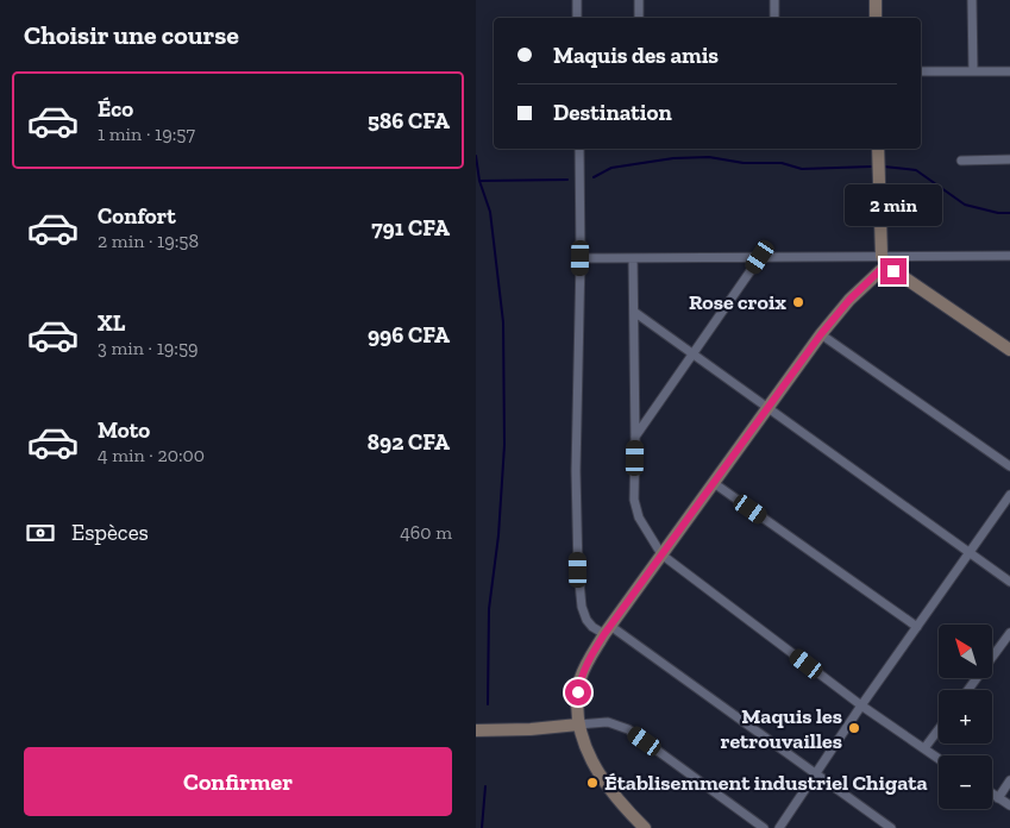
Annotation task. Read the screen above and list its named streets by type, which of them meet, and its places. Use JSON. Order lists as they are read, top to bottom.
{
  "places": ["Rose croix", "Maquis les retrouvailles", "Établisemment industriel Chigata"],
  "north": "top left",
  "page": {
    "heading": "Choisir une course",
    "banner": ["Maquis des amis", "Destination"],
    "list": [
      {
        "name": "Éco",
        "note": "1 min · 19:57",
        "value": "586 CFA"
      },
      {
        "name": "Confort",
        "note": "2 min · 19:58",
        "value": "791 CFA"
      },
      {
        "name": "XL",
        "note": "3 min · 19:59",
        "value": "996 CFA"
      },
      {
        "name": "Moto",
        "note": "4 min · 20:00",
        "value": "892 CFA"
      }
    ],
    "bubble": "2 min",
    "pay": ["Espèces", "460 m"],
    "map_buttons": ["+", "−"],
    "buttons": "Confirmer"
  }
}
